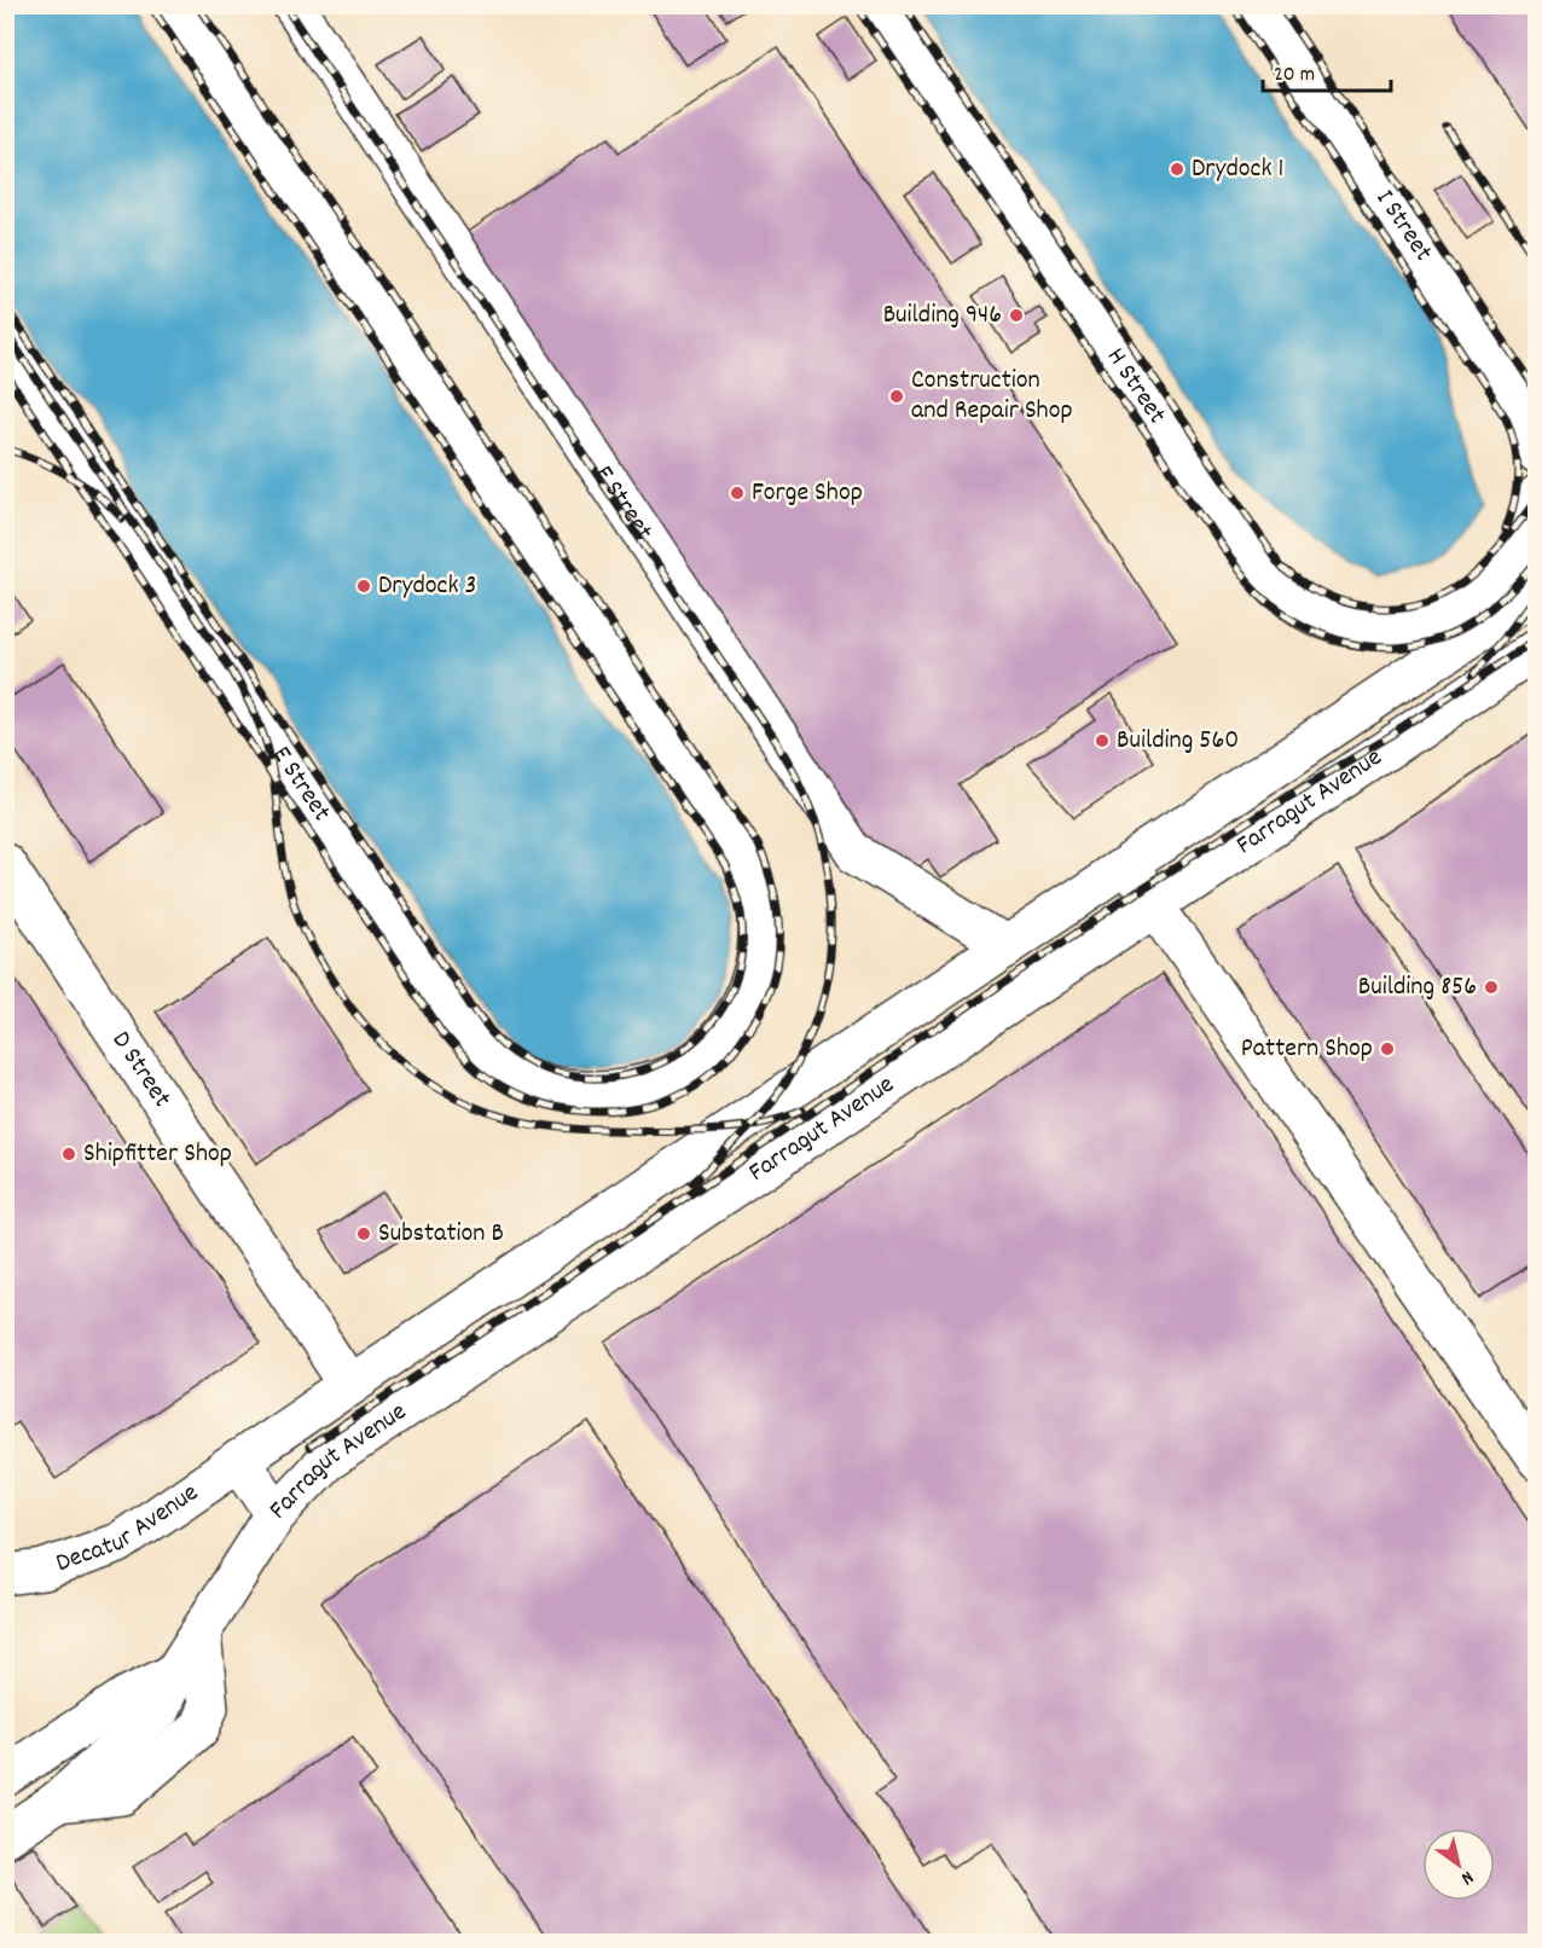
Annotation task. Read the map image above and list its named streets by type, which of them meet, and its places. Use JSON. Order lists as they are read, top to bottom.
{
  "streets": {
    "street": [
      "I Street",
      "H Street",
      "F Street",
      "E Street",
      "Farragut Avenue",
      "D Street",
      "Decatur Avenue"
    ]
  },
  "crossings": [
    ["H Street", "Farragut Avenue"],
    ["F Street", "Farragut Avenue"],
    ["Farragut Avenue", "D Street"],
    ["Farragut Avenue", "Decatur Avenue"]
  ],
  "places": [
    "Drydock 1",
    "Building 946",
    "Construction and Repair Shop",
    "Forge Shop",
    "Drydock 3",
    "Building 560",
    "Building 856",
    "Pattern Shop",
    "Shipfitter Shop",
    "Substation B"
  ],
  "scale_bar": "20 m",
  "north": "bottom right"
}
